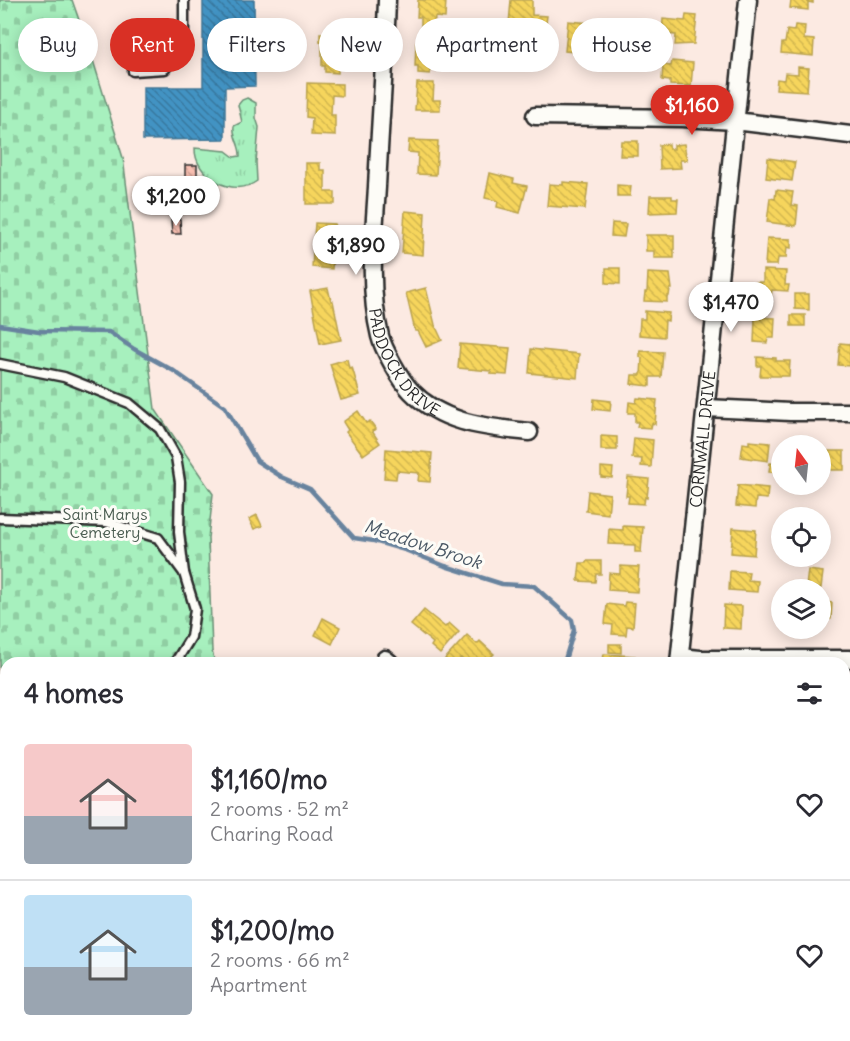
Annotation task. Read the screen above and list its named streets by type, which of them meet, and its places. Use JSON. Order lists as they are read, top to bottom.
{
  "streets": {
    "street": ["PADDOCK DRIVE", "CORNWALL DRIVE"]
  },
  "water": ["Meadow Brook"],
  "parks": ["Saint Marys Cemetery"],
  "north": "top",
  "page": {
    "chip": [
      "Buy",
      "Rent",
      "Filters",
      "New",
      "Apartment",
      "House"
    ],
    "price": [
      "$1,160",
      "$1,200",
      "$1,890",
      "$1,470"
    ],
    "heading": "4 homes",
    "list": [
      {
        "name": "$1,160/mo",
        "note": "2 rooms · 52 m² · Charing Road"
      },
      {
        "name": "$1,200/mo",
        "note": "2 rooms · 66 m² · Apartment"
      }
    ]
  }
}
